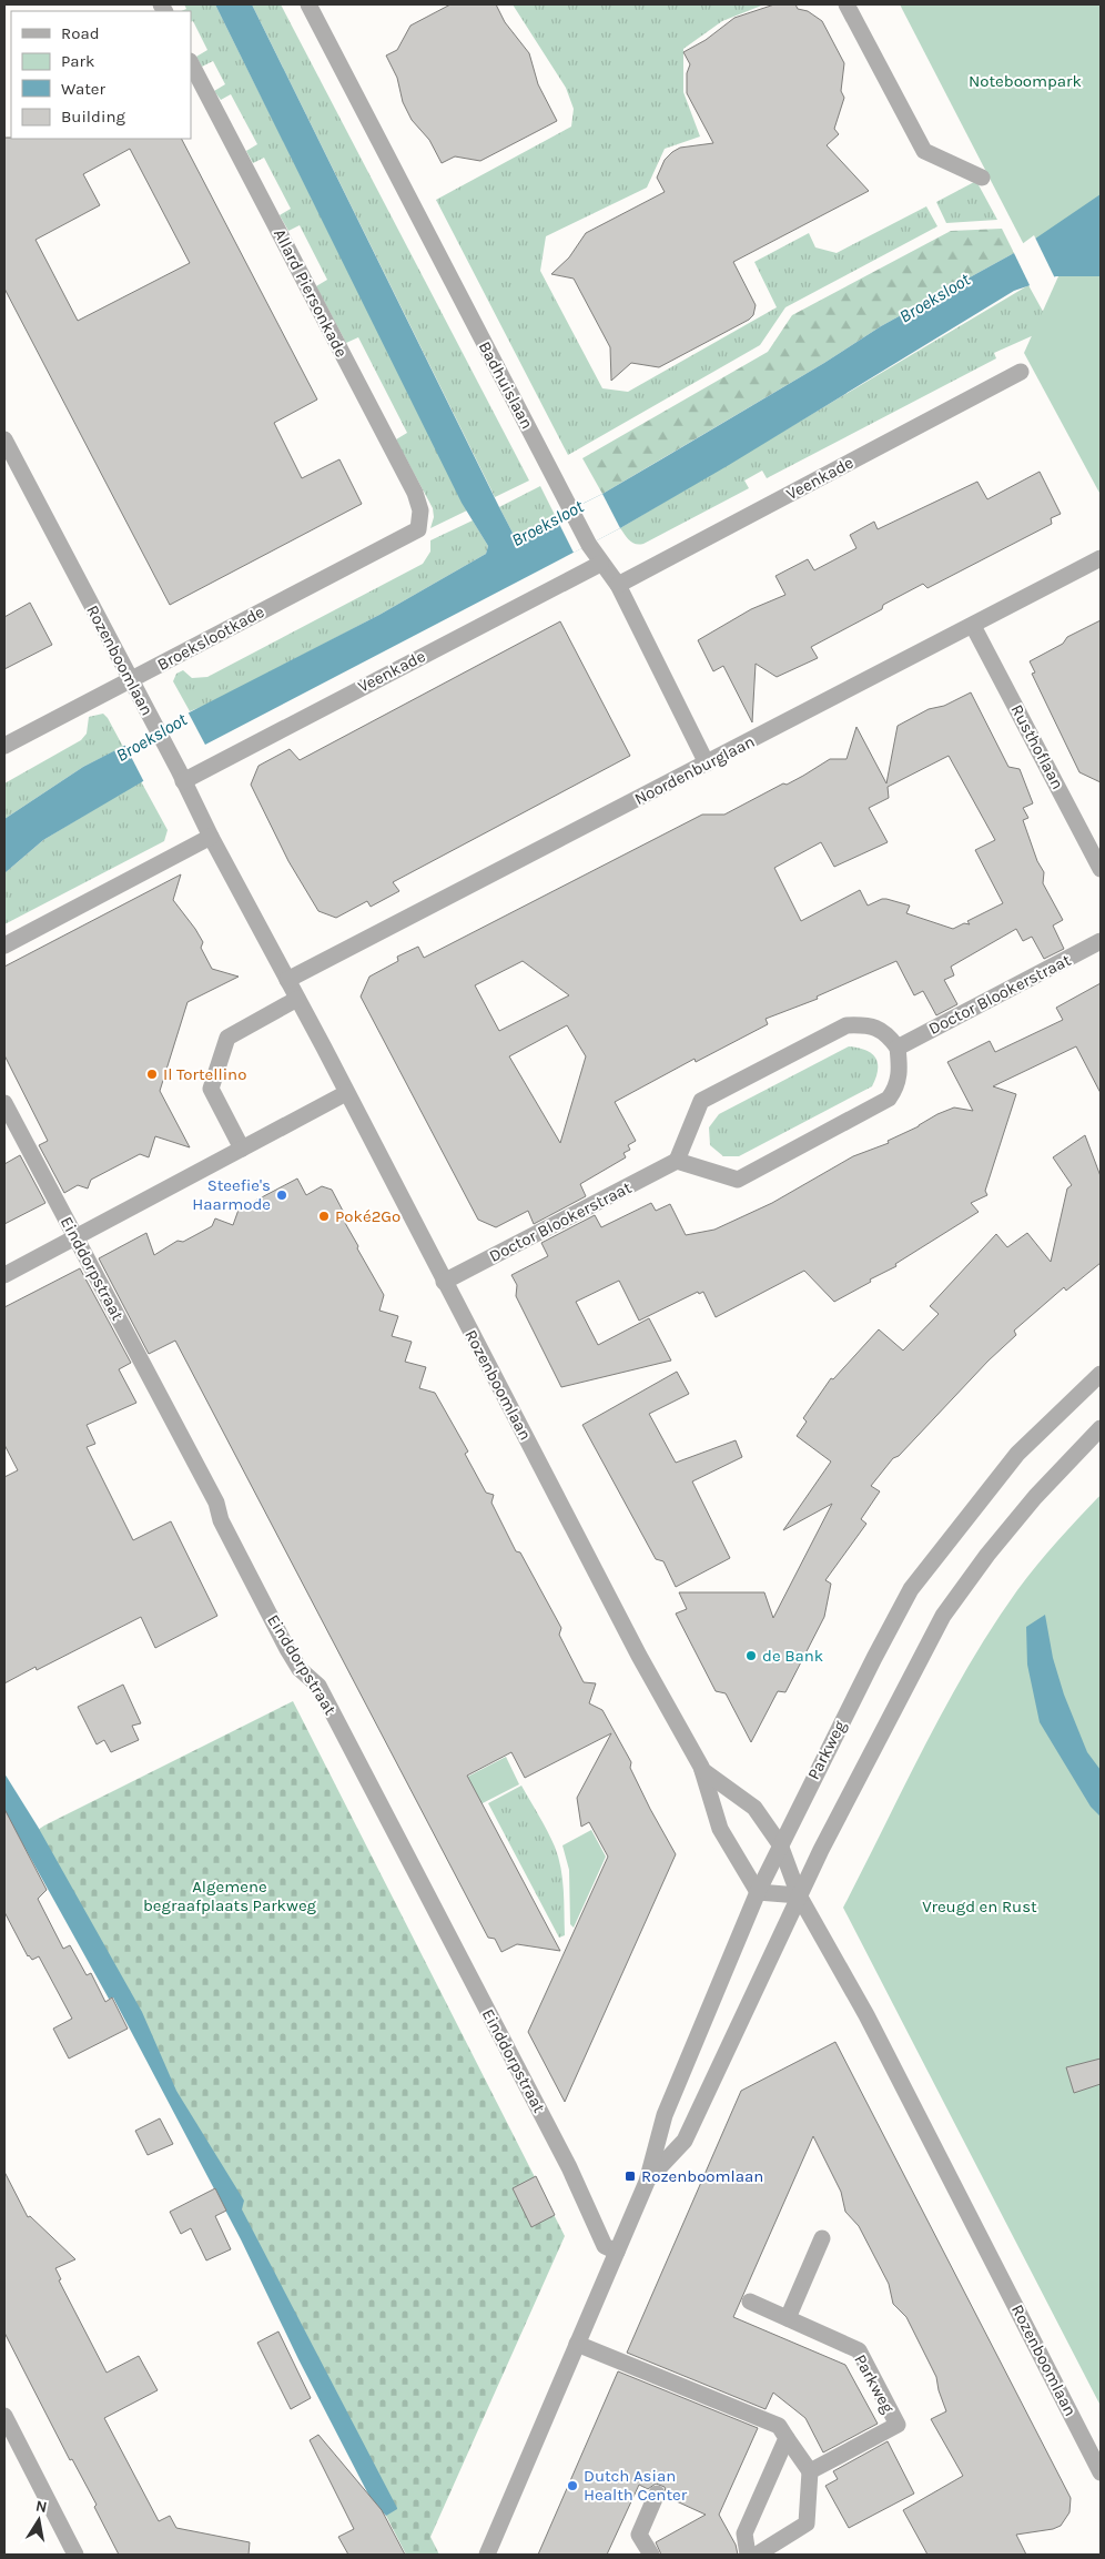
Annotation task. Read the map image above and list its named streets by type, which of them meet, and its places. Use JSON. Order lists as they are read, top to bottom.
{
  "streets": {
    "street": [
      "Allard Piersonkade",
      "Badhuislaan",
      "Veenkade",
      "Broekslootkade",
      "Rozenboomlaan",
      "Rusthoflaan",
      "Noordenburglaan",
      "Doctor Blookerstraat",
      "Einddorpstraat",
      "Parkweg"
    ]
  },
  "crossings": [
    ["Allard Piersonkade", "Broekslootkade"],
    ["Badhuislaan", "Veenkade"],
    ["Badhuislaan", "Noordenburglaan"],
    ["Veenkade", "Rozenboomlaan"],
    ["Broekslootkade", "Rozenboomlaan"],
    ["Rozenboomlaan", "Noordenburglaan"],
    ["Rozenboomlaan", "Doctor Blookerstraat"],
    ["Rozenboomlaan", "Parkweg"],
    ["Rusthoflaan", "Noordenburglaan"],
    ["Einddorpstraat", "Parkweg"]
  ],
  "water": ["Broeksloot"],
  "parks": ["Noteboompark", "Algemene begraafplaats Parkweg", "Vreugd en Rust"],
  "places": {
    "other": [
      "Il Tortellino",
      "Steefie's Haarmode",
      "Poké2Go",
      "de Bank",
      "Dutch Asian Health Center"
    ],
    "transit": ["Rozenboomlaan"]
  },
  "legend": [
    "Road",
    "Park",
    "Water",
    "Building"
  ],
  "north": "top"
}
